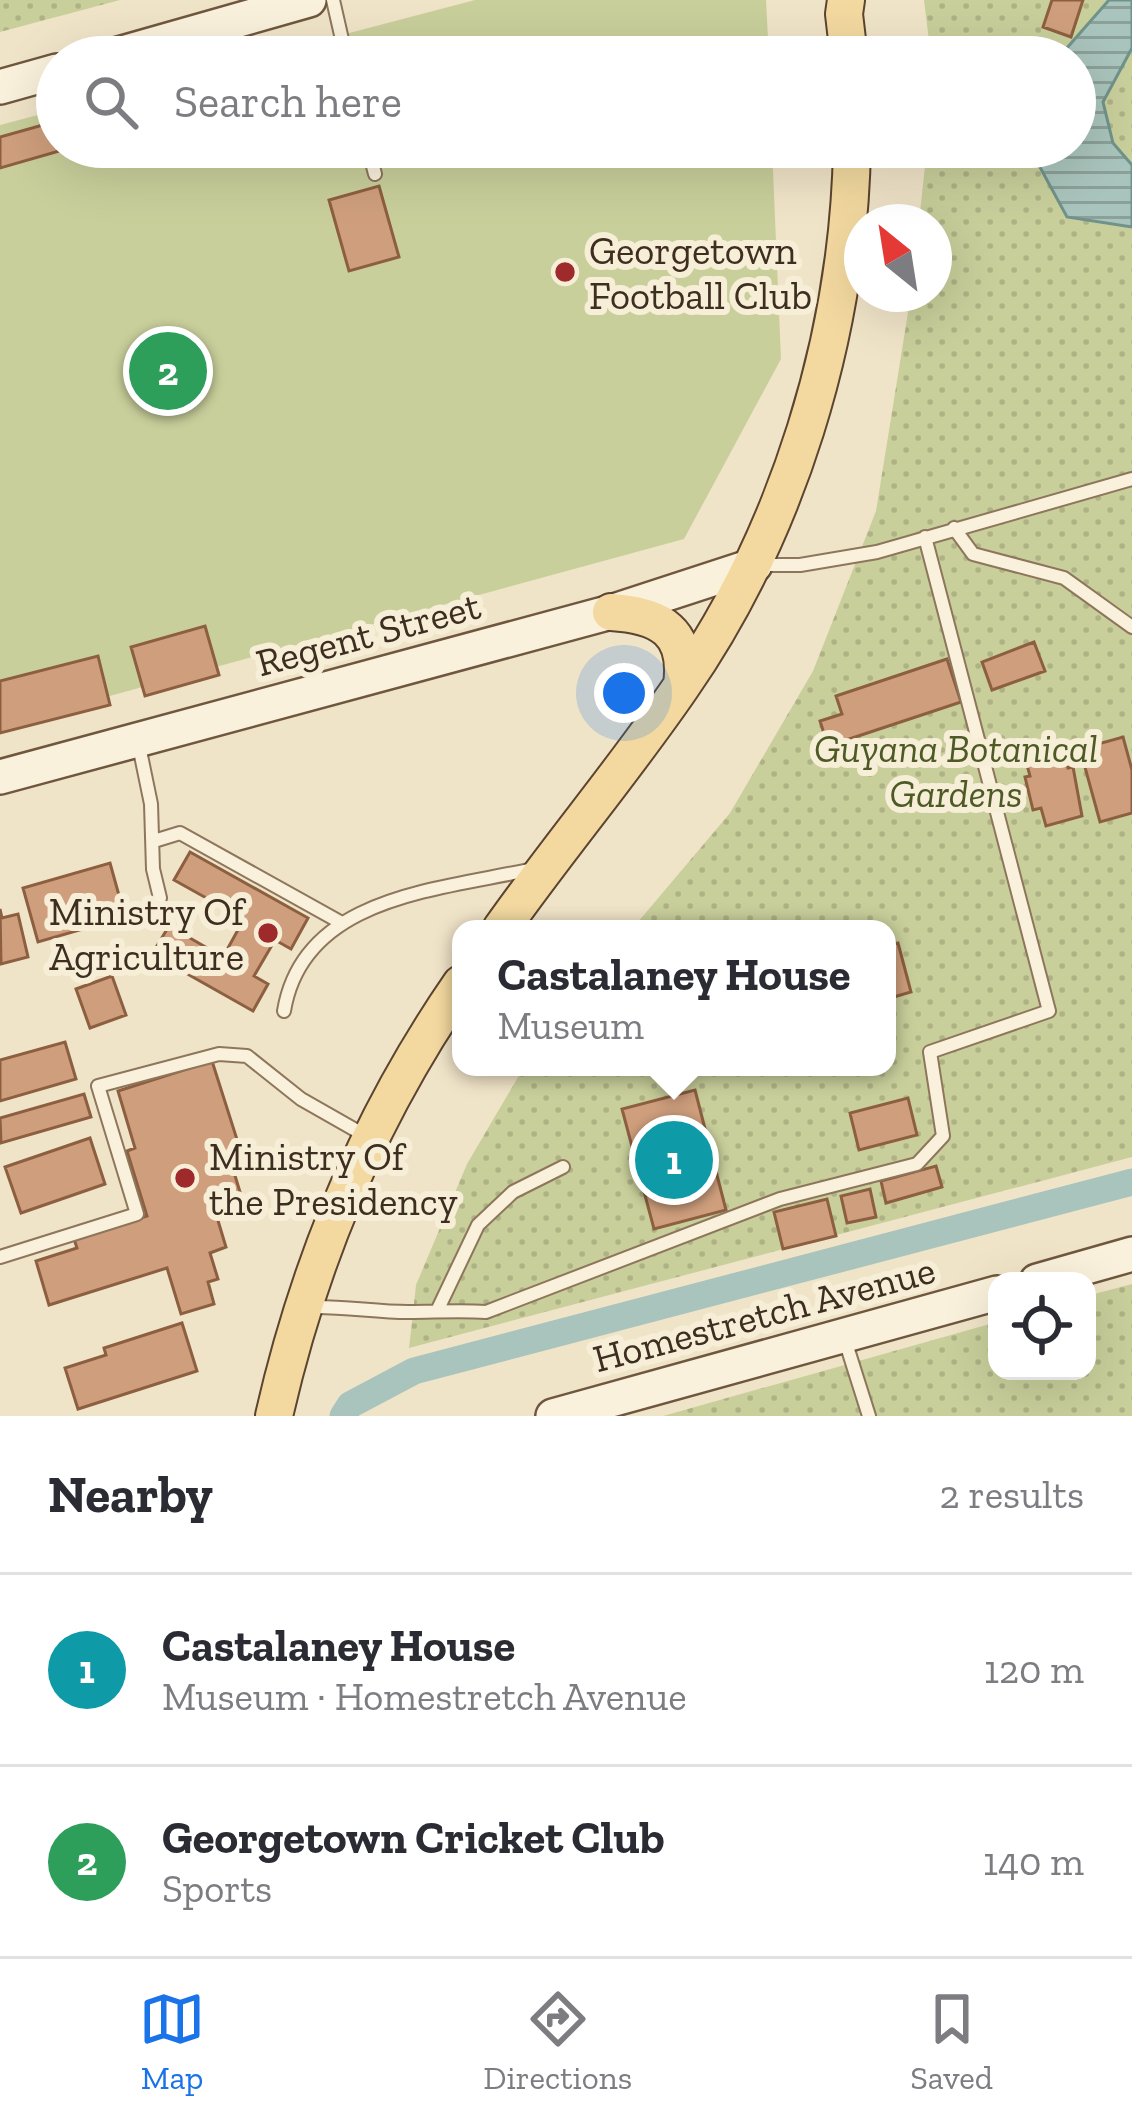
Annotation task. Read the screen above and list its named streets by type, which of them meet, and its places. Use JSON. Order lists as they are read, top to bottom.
{
  "streets": {
    "main road": ["Regent Street", "Homestretch Avenue"]
  },
  "parks": ["Guyana Botanical Gardens"],
  "places": ["Georgetown Football Club", "Ministry Of Agriculture", "Ministry Of the Presidency"],
  "north": "top left",
  "page": {
    "search": "Search here",
    "pins": ["2", "1"],
    "popup": ["Castalaney House", "Museum"],
    "heading": ["Nearby", "2 results"],
    "list": [
      {
        "mark": "1",
        "name": "Castalaney House",
        "note": "Museum · Homestretch Avenue",
        "value": "120 m"
      },
      {
        "mark": "2",
        "name": "Georgetown Cricket Club",
        "note": "Sports",
        "value": "140 m"
      }
    ],
    "nav": ["Map", "Directions", "Saved"]
  }
}
